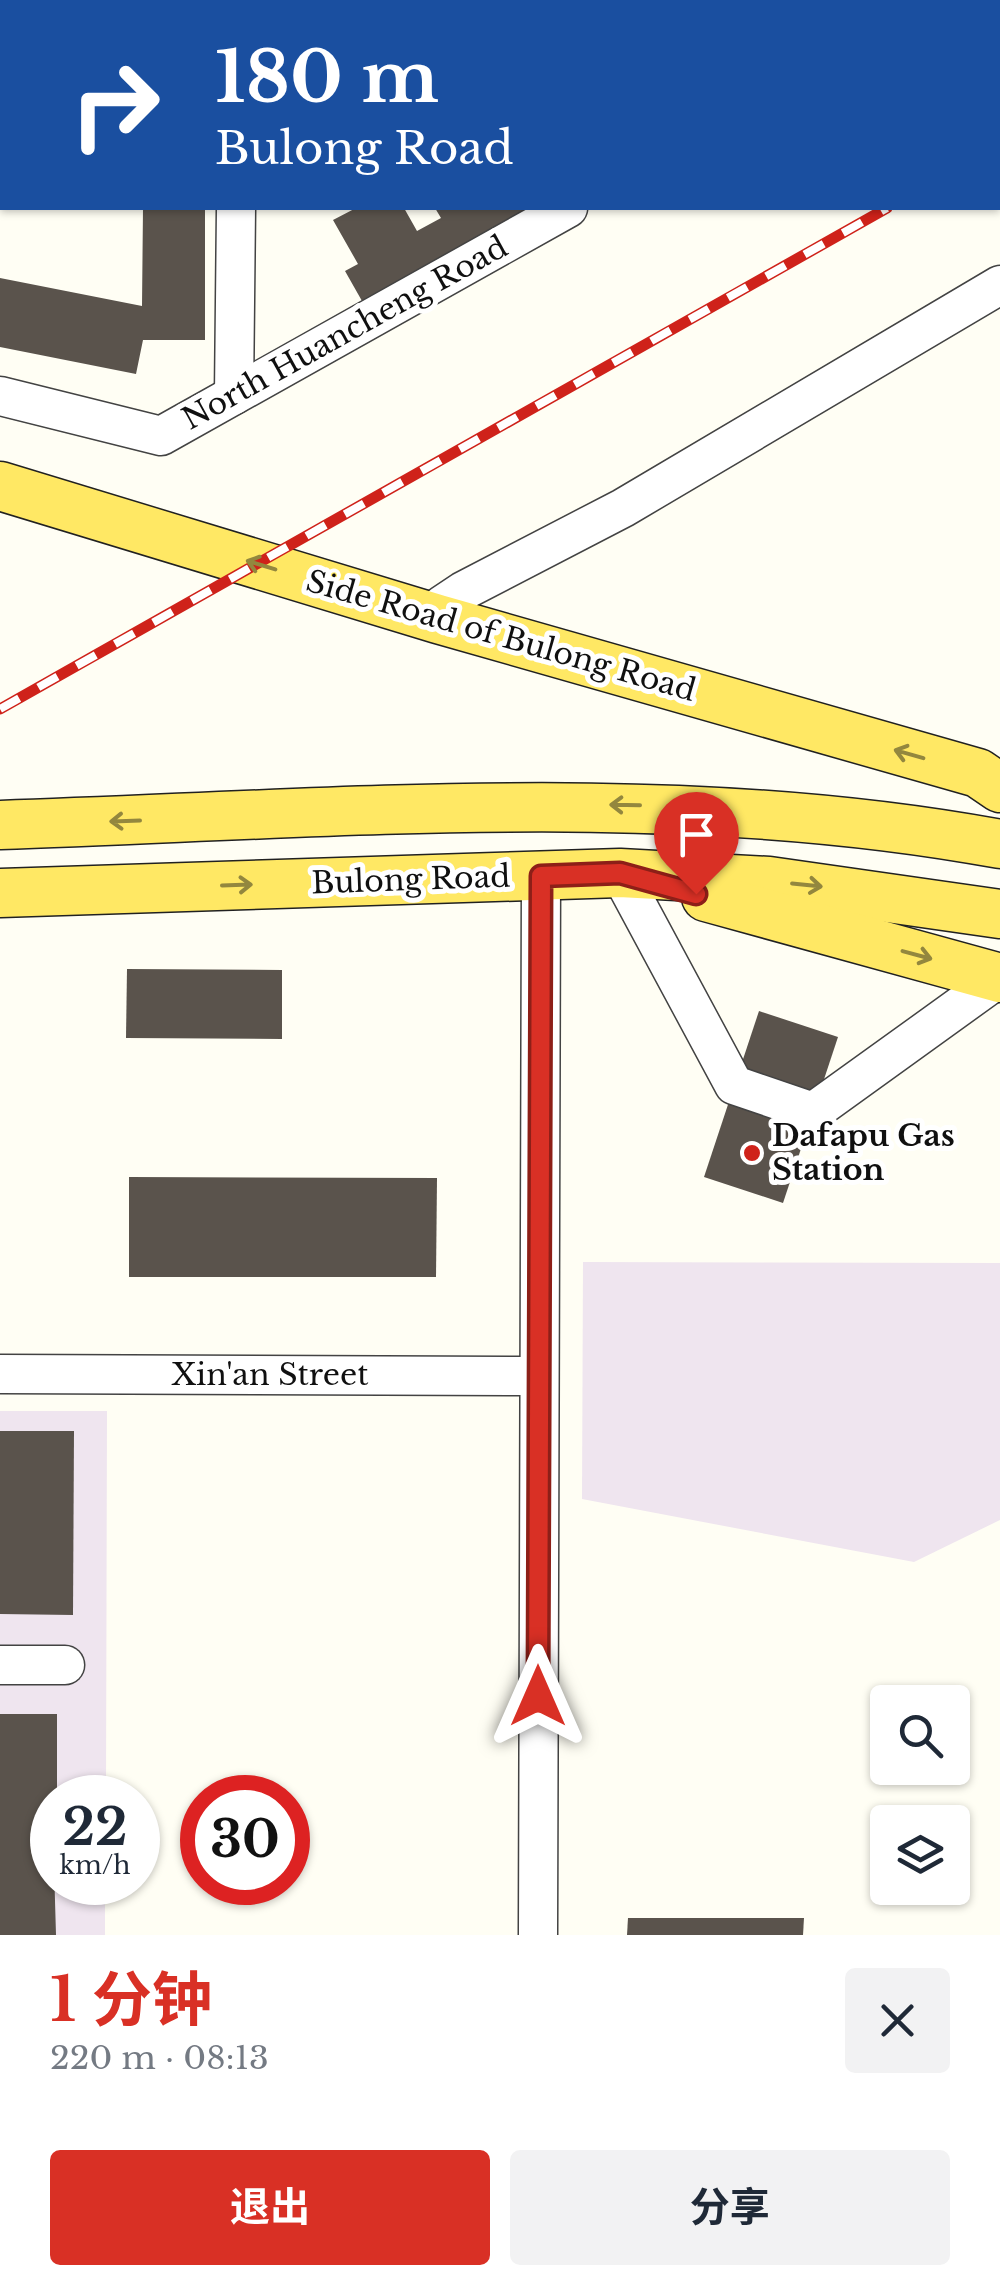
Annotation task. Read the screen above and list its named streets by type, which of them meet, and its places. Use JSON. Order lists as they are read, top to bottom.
{
  "streets": {
    "main road": ["Side Road of Bulong Road", "Bulong Road"],
    "street": ["North Huancheng Road", "Xin'an Street"]
  },
  "places": ["Dafapu Gas Station"],
  "page": {
    "turn": ["180 m", "Bulong Road"],
    "speed": "22 km/h",
    "limit": "30",
    "heading": ["1 分钟", "220 m · 08:13"],
    "buttons": ["退出", "分享"]
  }
}
